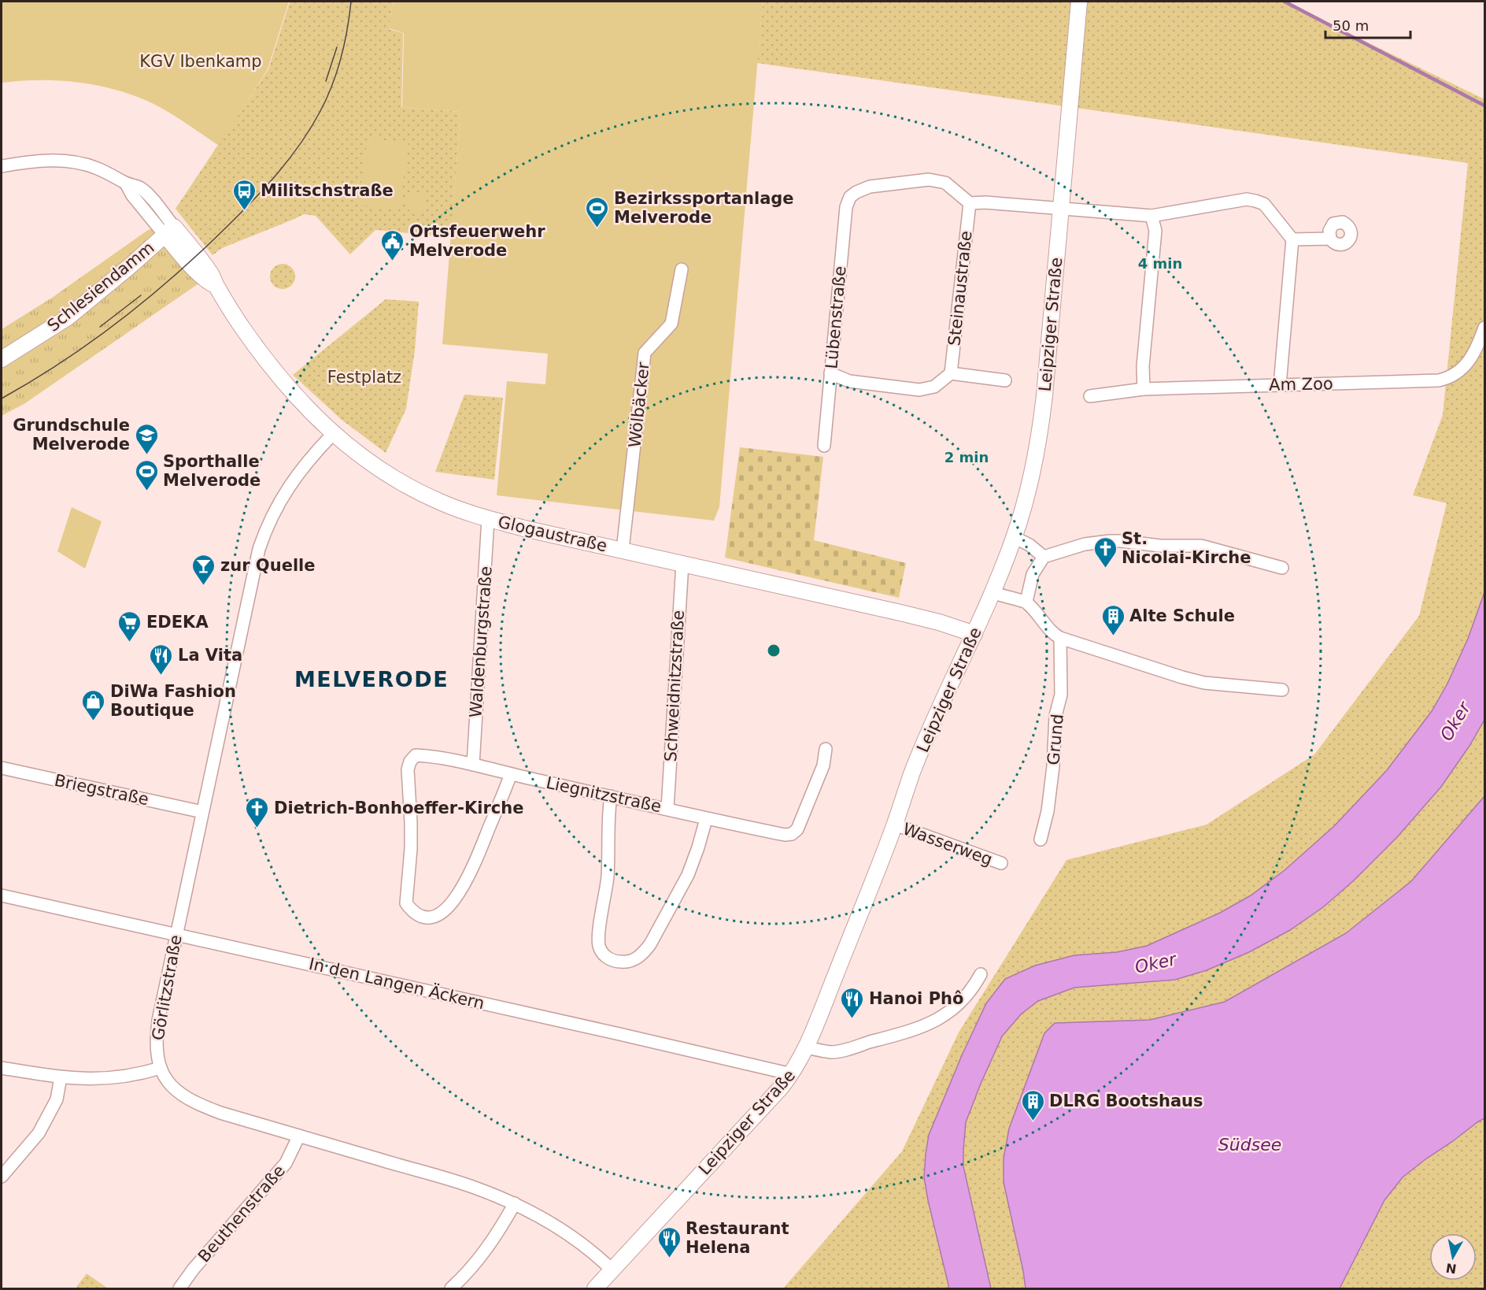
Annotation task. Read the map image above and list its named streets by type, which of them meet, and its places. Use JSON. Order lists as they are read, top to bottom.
{
  "streets": {
    "street": [
      "Schlesiendamm",
      "Steinaustraße",
      "Lübenstraße",
      "Leipziger Straße",
      "Am Zoo",
      "Wölbäcker",
      "Glogaustraße",
      "Waldenburgstraße",
      "Schweidnitzstraße",
      "Grund",
      "Briegstraße",
      "Liegnitzstraße",
      "Wasserweg",
      "In den Langen Äckern",
      "Görlitzstraße",
      "Beuthenstraße"
    ]
  },
  "crossings": [
    ["Schlesiendamm", "Glogaustraße"],
    ["Steinaustraße", "Lübenstraße"],
    ["Leipziger Straße", "Glogaustraße"],
    ["Leipziger Straße", "Wasserweg"],
    ["Leipziger Straße", "In den Langen Äckern"],
    ["Leipziger Straße", "Görlitzstraße"],
    ["Wölbäcker", "Glogaustraße"],
    ["Glogaustraße", "Waldenburgstraße"],
    ["Glogaustraße", "Schweidnitzstraße"],
    ["Glogaustraße", "Görlitzstraße"],
    ["Waldenburgstraße", "Liegnitzstraße"],
    ["Schweidnitzstraße", "Liegnitzstraße"],
    ["Briegstraße", "Görlitzstraße"],
    ["In den Langen Äckern", "Görlitzstraße"],
    ["Görlitzstraße", "Beuthenstraße"]
  ],
  "districts": ["MELVERODE"],
  "water": ["Oker", "Südsee"],
  "parks": ["KGV Ibenkamp", "Festplatz"],
  "places": {
    "bus stop": ["Militschstraße"],
    "sports": ["Bezirkssportanlage Melverode", "Sporthalle Melverode"],
    "public building": ["Ortsfeuerwehr Melverode"],
    "school or university": ["Grundschule Melverode"],
    "church": ["St. Nicolai-Kirche", "Dietrich-Bonhoeffer-Kirche"],
    "bar": ["zur Quelle"],
    "building": ["Alte Schule", "DLRG Bootshaus"],
    "supermarket": ["EDEKA"],
    "restaurant": ["La Vita", "Hanoi Phô", "Restaurant Helena"],
    "shop": ["DiWa Fashion Boutique"]
  },
  "scale_bar": "50 m",
  "north": "bottom",
  "rings": ["4 min", "2 min"]
}
